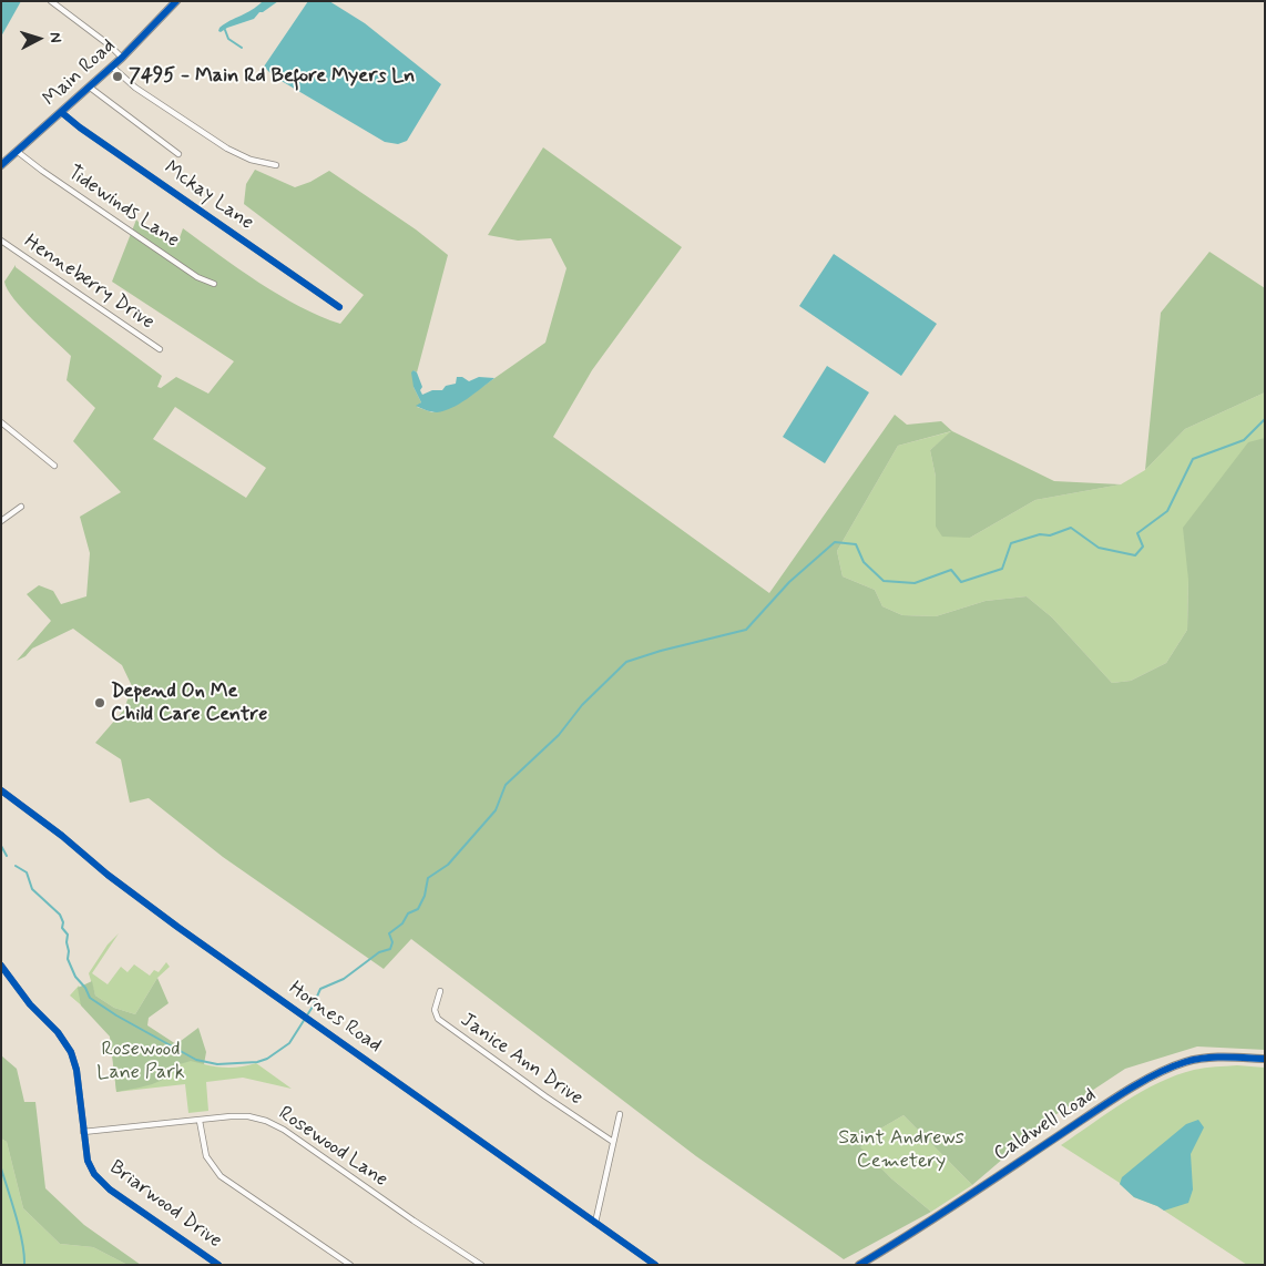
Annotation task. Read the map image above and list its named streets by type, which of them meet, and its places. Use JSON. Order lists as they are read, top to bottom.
{
  "streets": {
    "main road": ["Main Road"],
    "street": [
      "Mckay Lane",
      "Tidewinds Lane",
      "Henneberry Drive",
      "Hornes Road",
      "Janice Ann Drive",
      "Caldwell Road",
      "Rosewood Lane",
      "Briarwood Drive"
    ]
  },
  "crossings": [
    ["Main Road", "Mckay Lane"],
    ["Main Road", "Tidewinds Lane"],
    ["Rosewood Lane", "Briarwood Drive"]
  ],
  "parks": ["Rosewood Lane Park", "Saint Andrews Cemetery"],
  "places": ["7495 - Main Rd Before Myers Ln", "Depend On Me Child Care Centre"],
  "north": "right"
}
